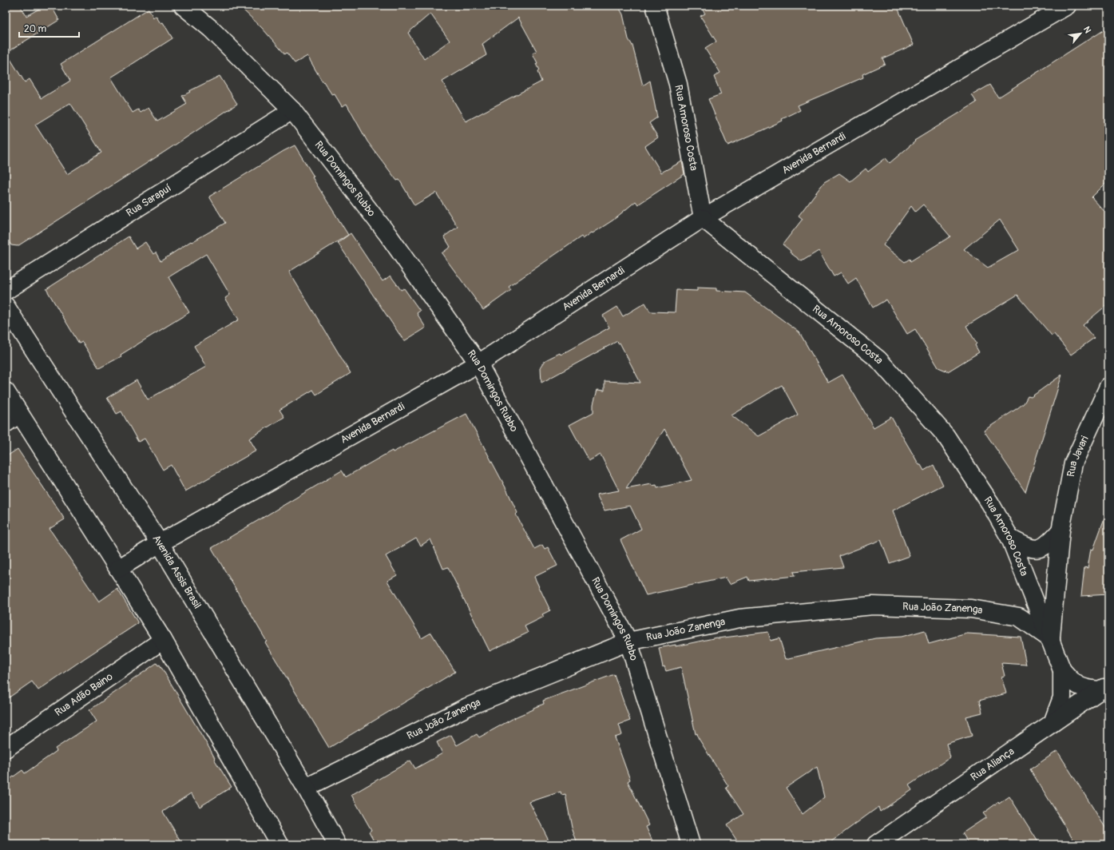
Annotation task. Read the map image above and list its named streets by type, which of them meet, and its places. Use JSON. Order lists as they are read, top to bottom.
{
  "streets": {
    "street": [
      "Rua Amoroso Costa",
      "Avenida Bernardi",
      "Rua Domingos Rubbo",
      "Rua Sarapuí",
      "Rua Javari",
      "Avenida Assis Brasil",
      "Rua João Zanenga",
      "Rua Adão Baino",
      "Rua Aliança"
    ]
  },
  "crossings": [
    ["Rua Amoroso Costa", "Avenida Bernardi"],
    ["Rua Amoroso Costa", "Rua Javari"],
    ["Rua Amoroso Costa", "Rua João Zanenga"],
    ["Rua Amoroso Costa", "Rua Aliança"],
    ["Avenida Bernardi", "Rua Domingos Rubbo"],
    ["Avenida Bernardi", "Avenida Assis Brasil"],
    ["Rua Domingos Rubbo", "Rua Sarapuí"],
    ["Rua Domingos Rubbo", "Rua João Zanenga"],
    ["Rua Javari", "Rua João Zanenga"],
    ["Avenida Assis Brasil", "Rua João Zanenga"]
  ],
  "scale_bar": "20 m",
  "north": "top right"
}
